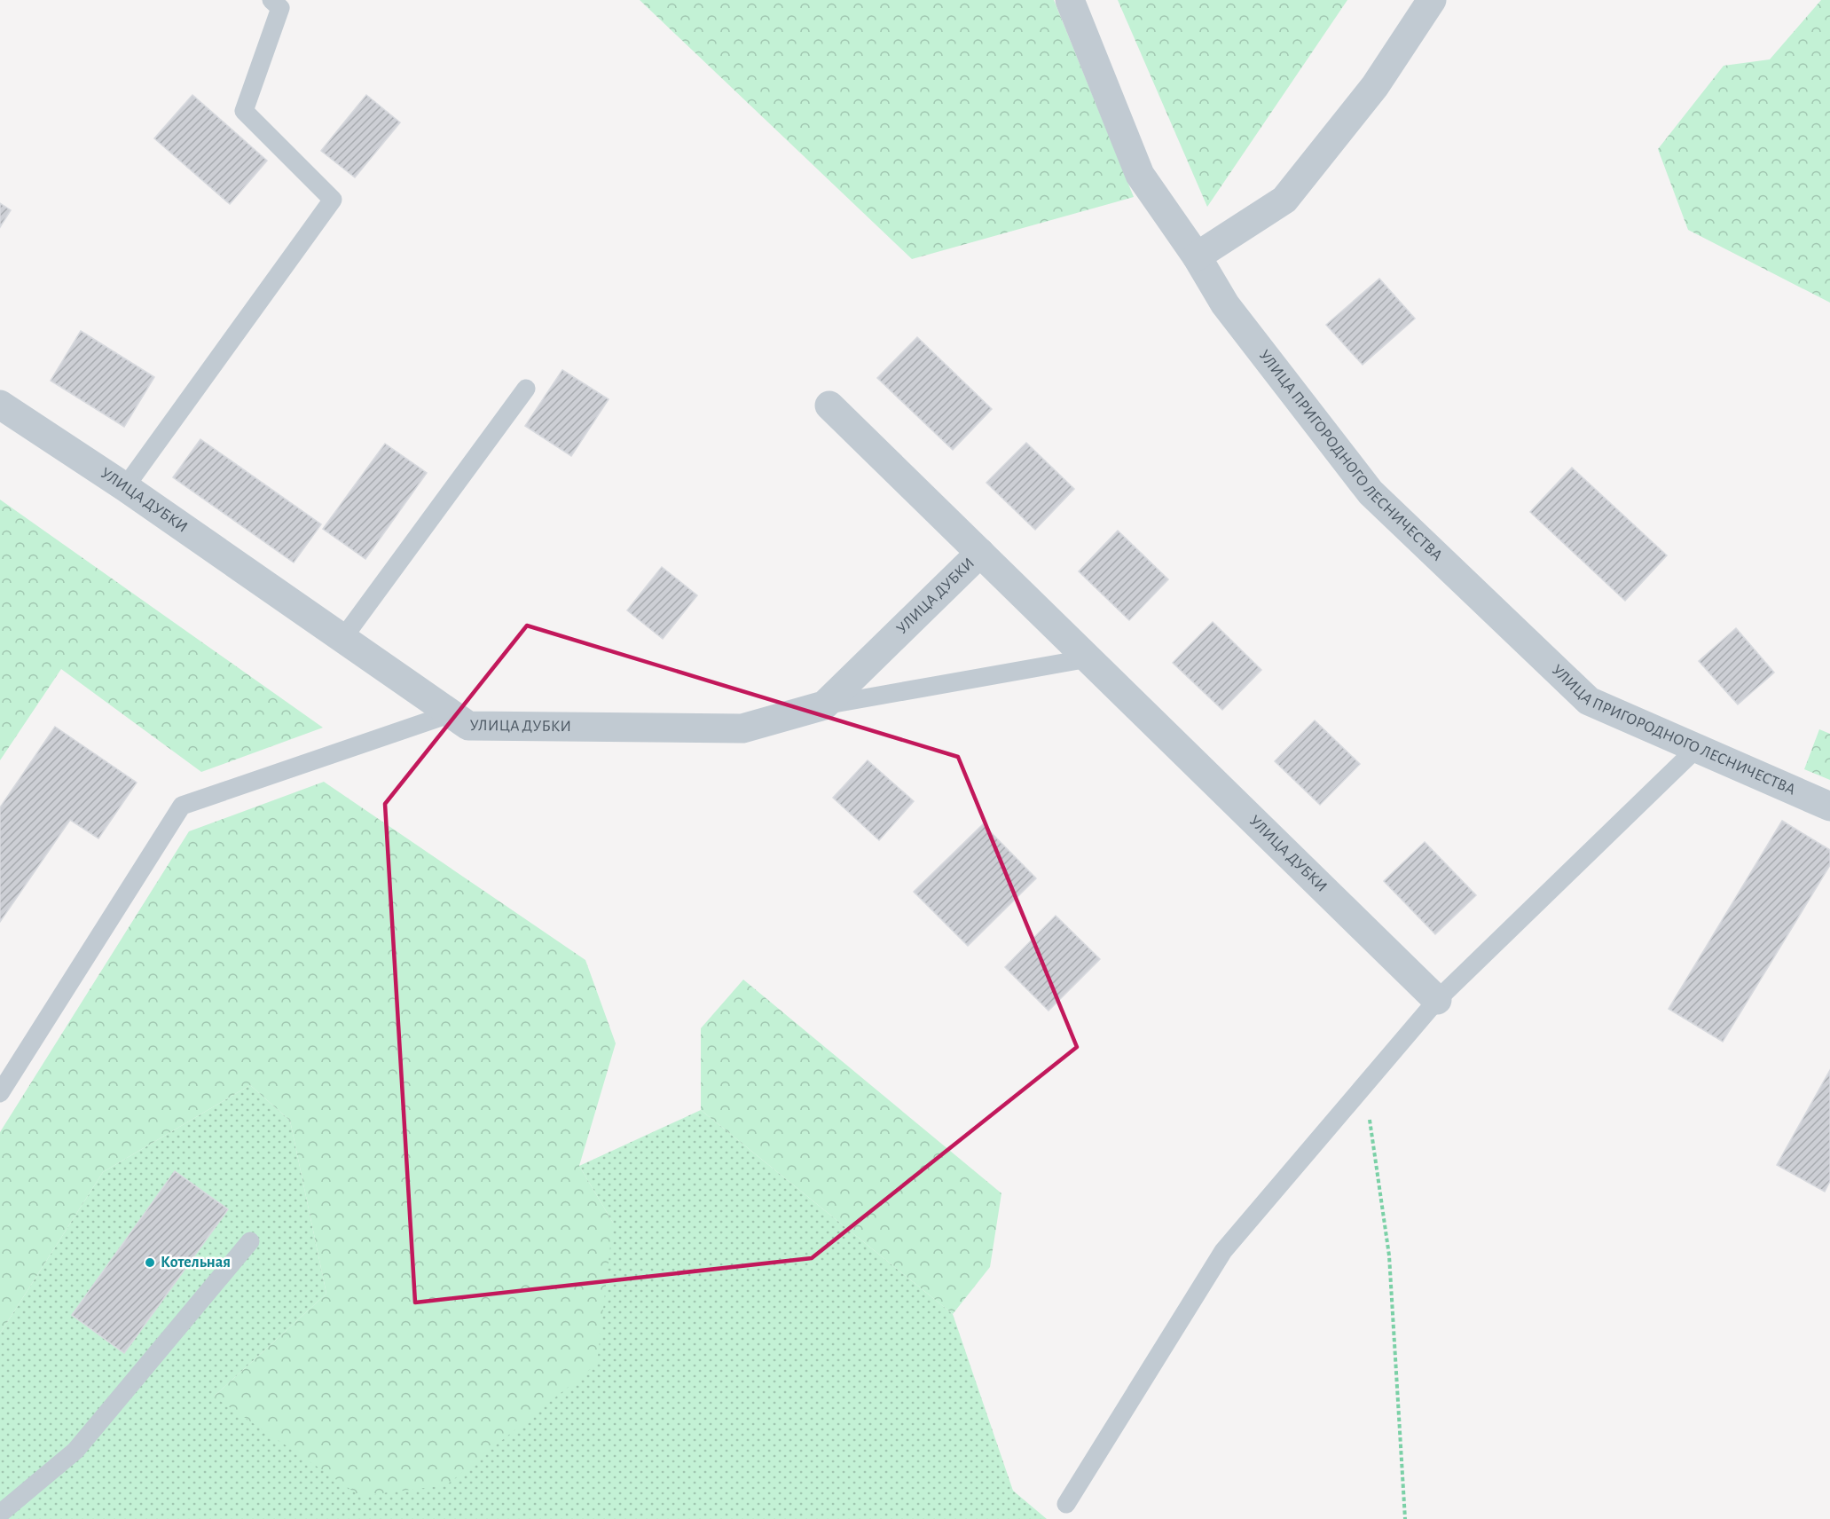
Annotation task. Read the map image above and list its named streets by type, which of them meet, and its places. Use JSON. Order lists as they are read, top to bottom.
{
  "streets": {
    "street": ["УЛИЦА ПРИГОРОДНОГО ЛЕСНИЧЕСТВА", "УЛИЦА ДУБКИ"]
  },
  "places": ["Котельная"]
}
